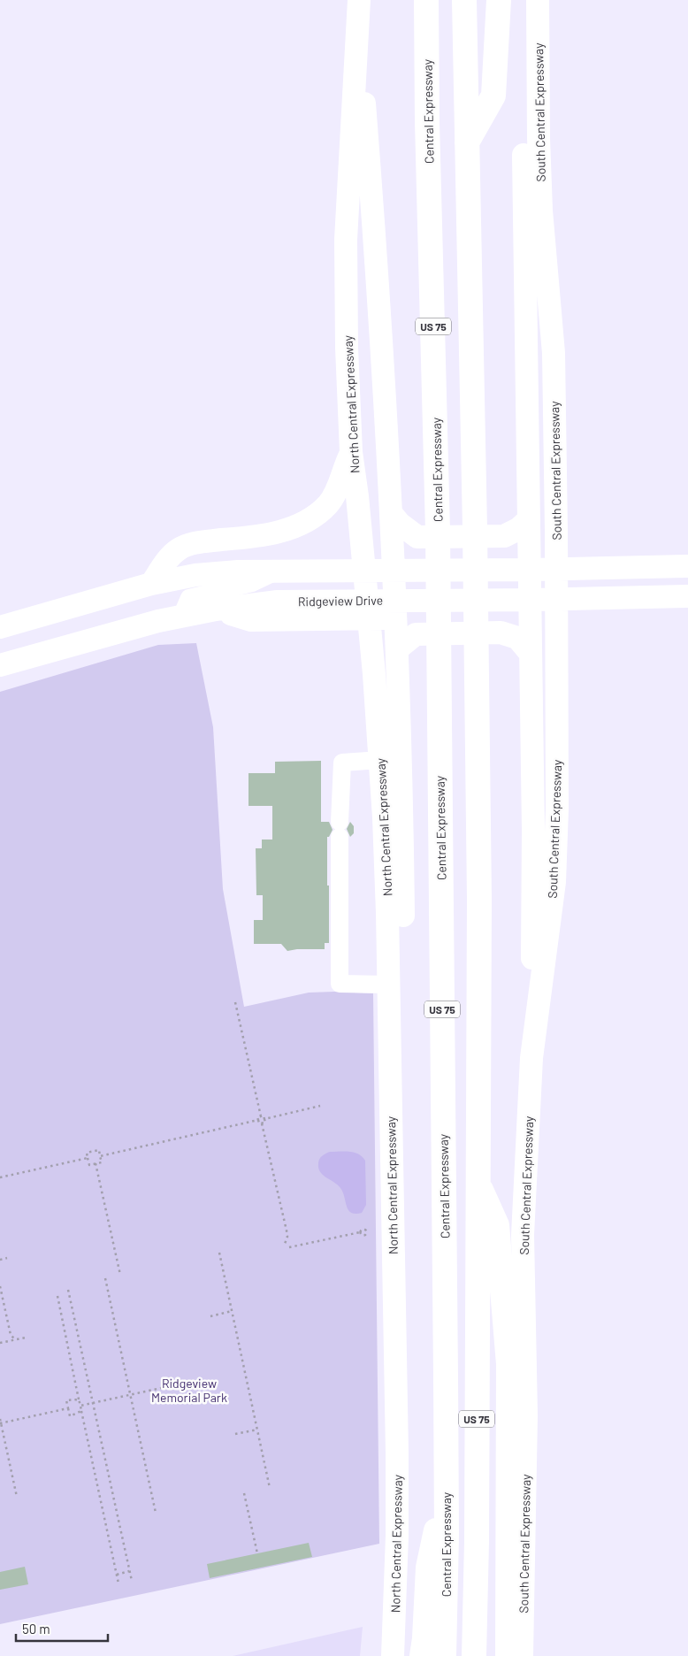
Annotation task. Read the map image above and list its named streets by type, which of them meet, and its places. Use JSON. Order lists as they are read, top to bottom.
{
  "streets": {
    "highway": ["Central Expressway", "US 75"],
    "main road": ["South Central Expressway", "North Central Expressway", "Ridgeview Drive"]
  },
  "parks": ["Ridgeview Memorial Park"],
  "scale_bar": "50 m"
}
